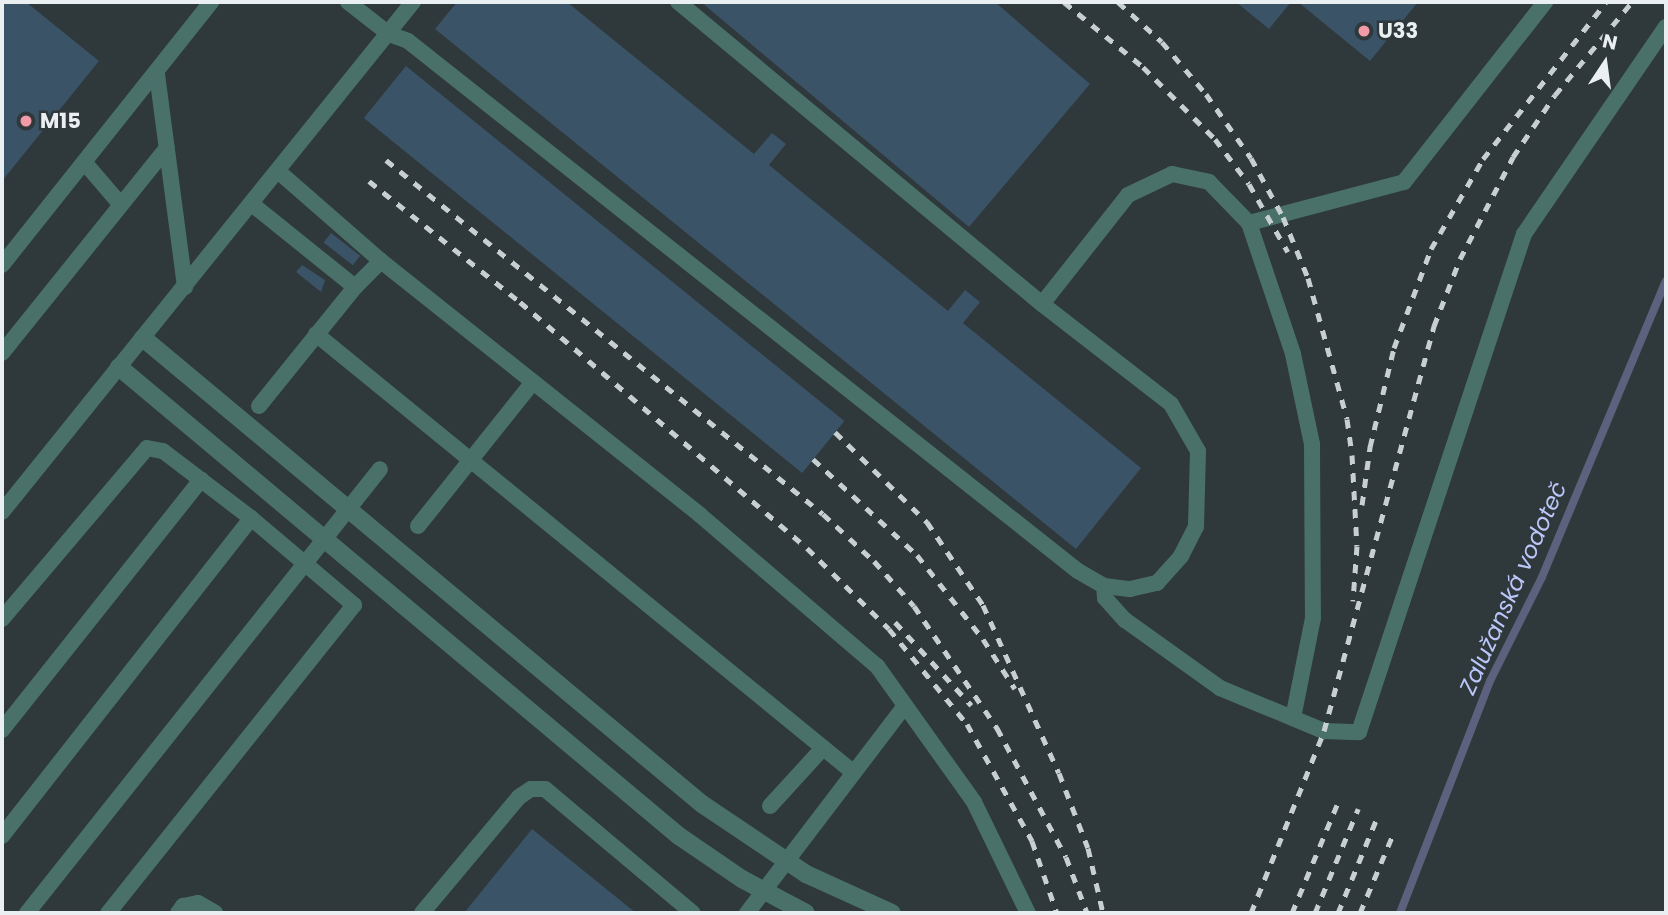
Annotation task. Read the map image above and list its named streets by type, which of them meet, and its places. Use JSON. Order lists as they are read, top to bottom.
{
  "water": ["Zalužanská vodoteč"],
  "places": ["U33", "M15"],
  "north": "top"
}
